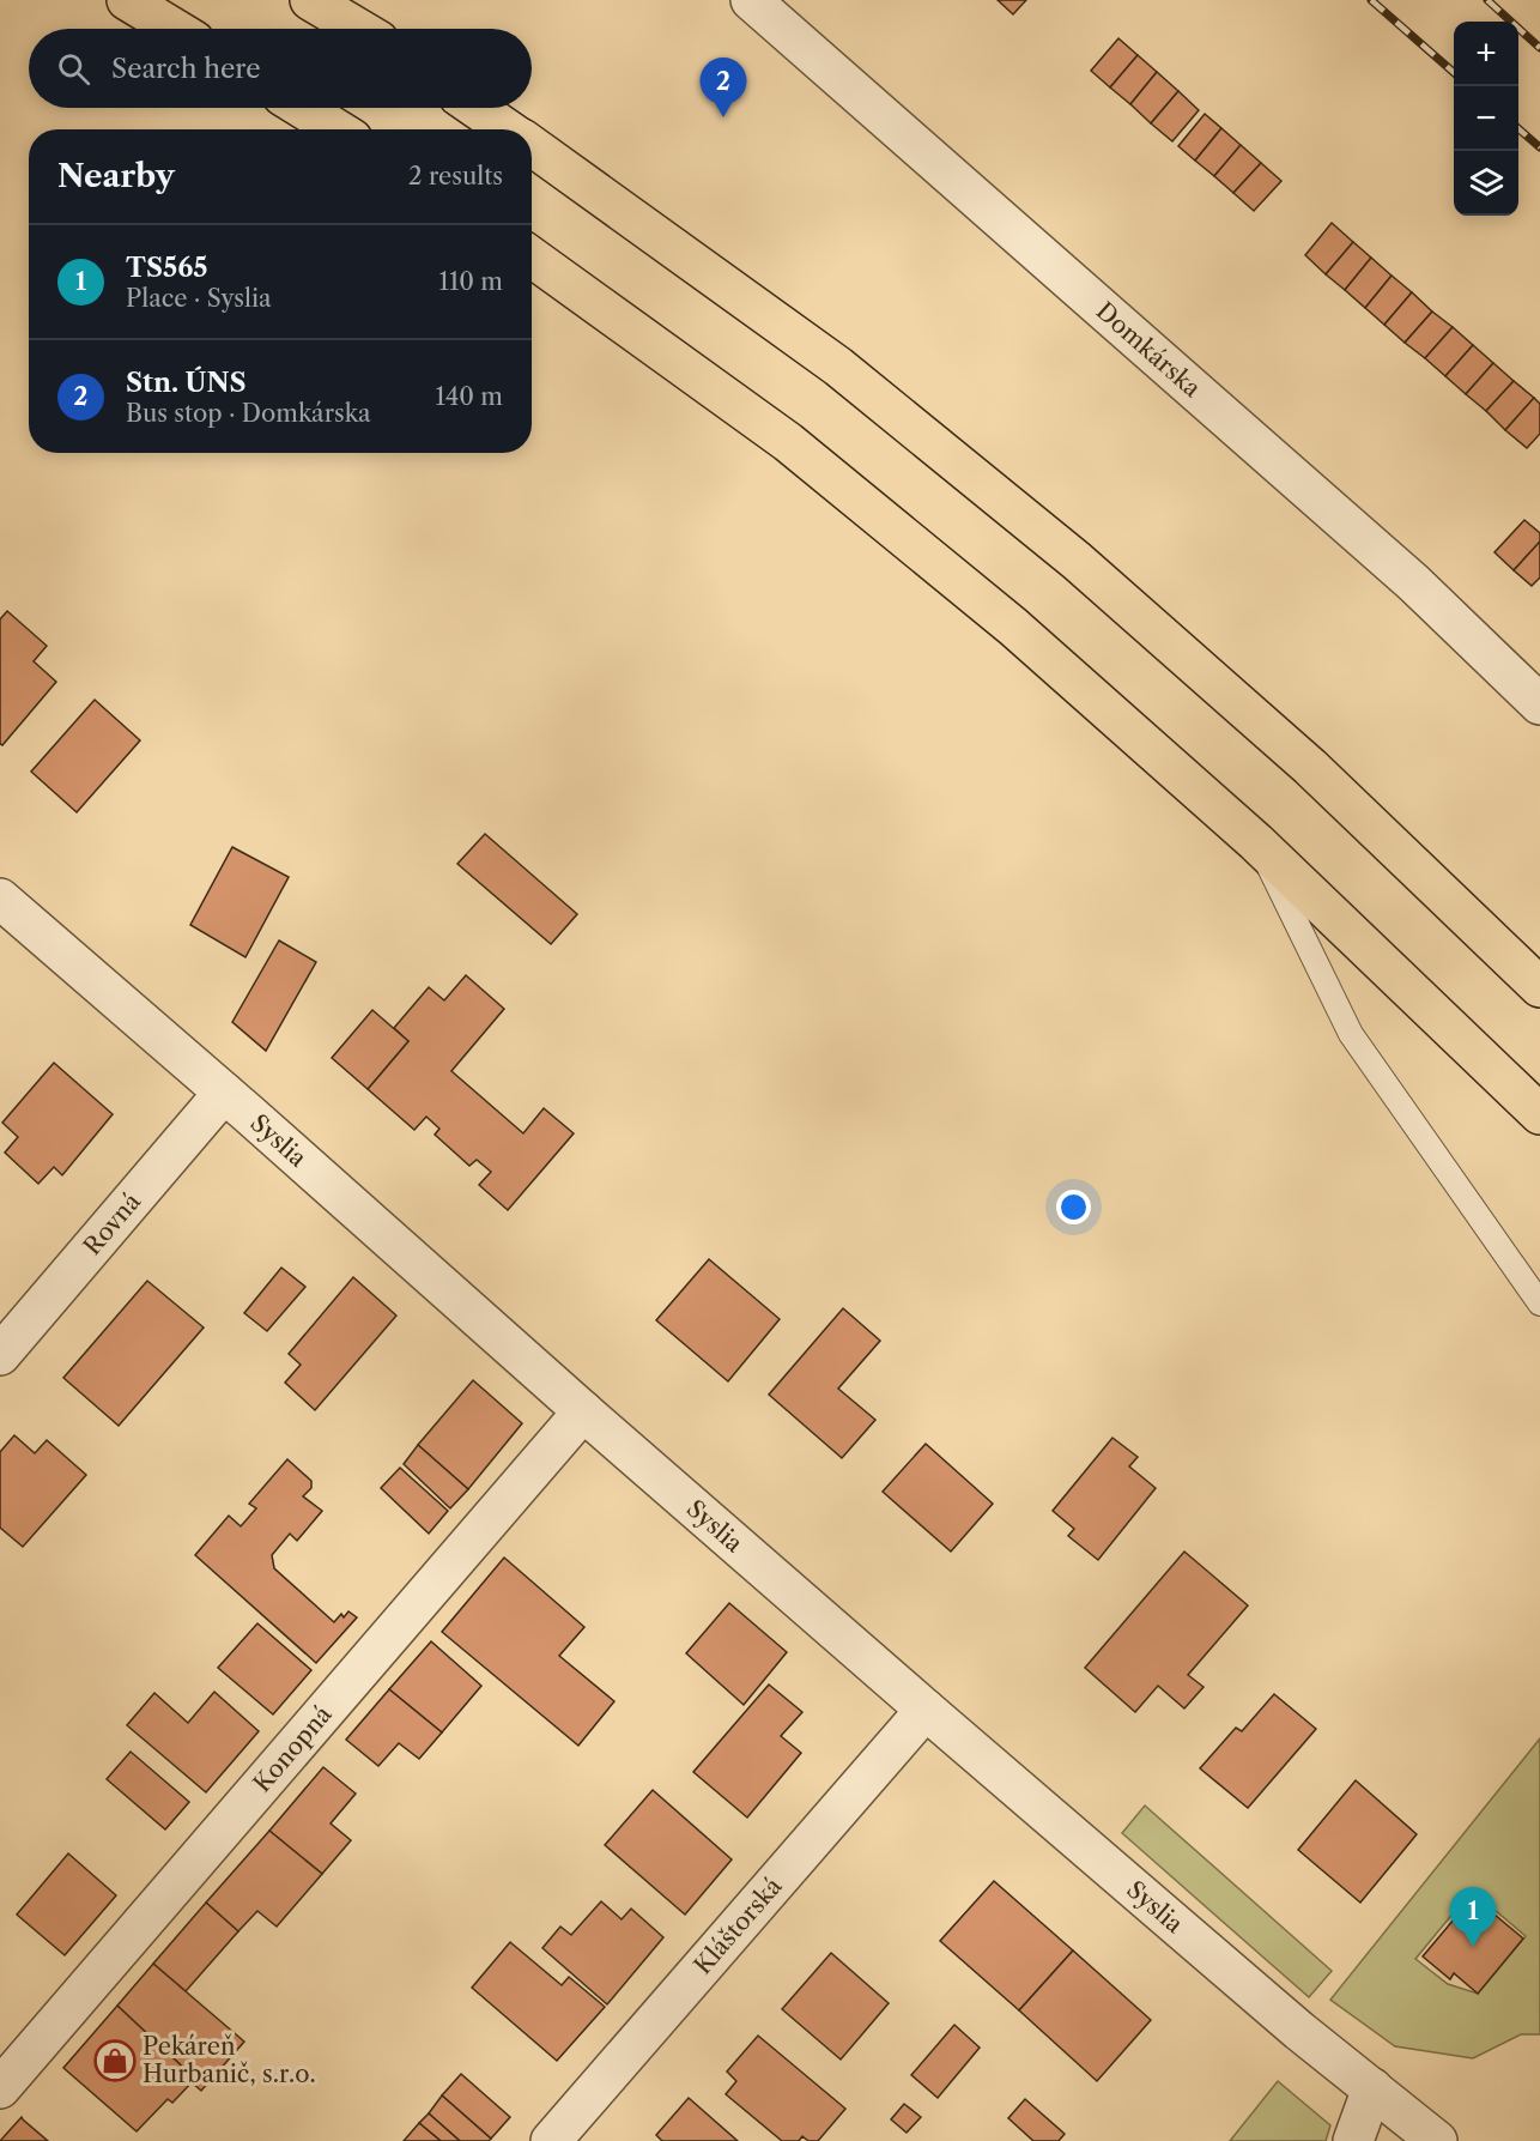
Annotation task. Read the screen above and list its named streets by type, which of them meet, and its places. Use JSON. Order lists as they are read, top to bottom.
{
  "streets": {
    "street": [
      "Domkárska",
      "Syslia",
      "Rovná",
      "Konopná",
      "Kláštorská"
    ]
  },
  "crossings": [
    ["Syslia", "Rovná"],
    ["Syslia", "Konopná"],
    ["Syslia", "Kláštorská"]
  ],
  "places": {
    "shop": ["Pekáreň Hurbanič, s.r.o."]
  },
  "page": {
    "map_buttons": ["+", "−"],
    "search": "Search here",
    "pins": ["2", "1"],
    "heading": ["Nearby", "2 results"],
    "list": [
      {
        "mark": "1",
        "name": "TS565",
        "note": "Place · Syslia",
        "value": "110 m"
      },
      {
        "mark": "2",
        "name": "Stn. ÚNS",
        "note": "Bus stop · Domkárska",
        "value": "140 m"
      }
    ]
  }
}
